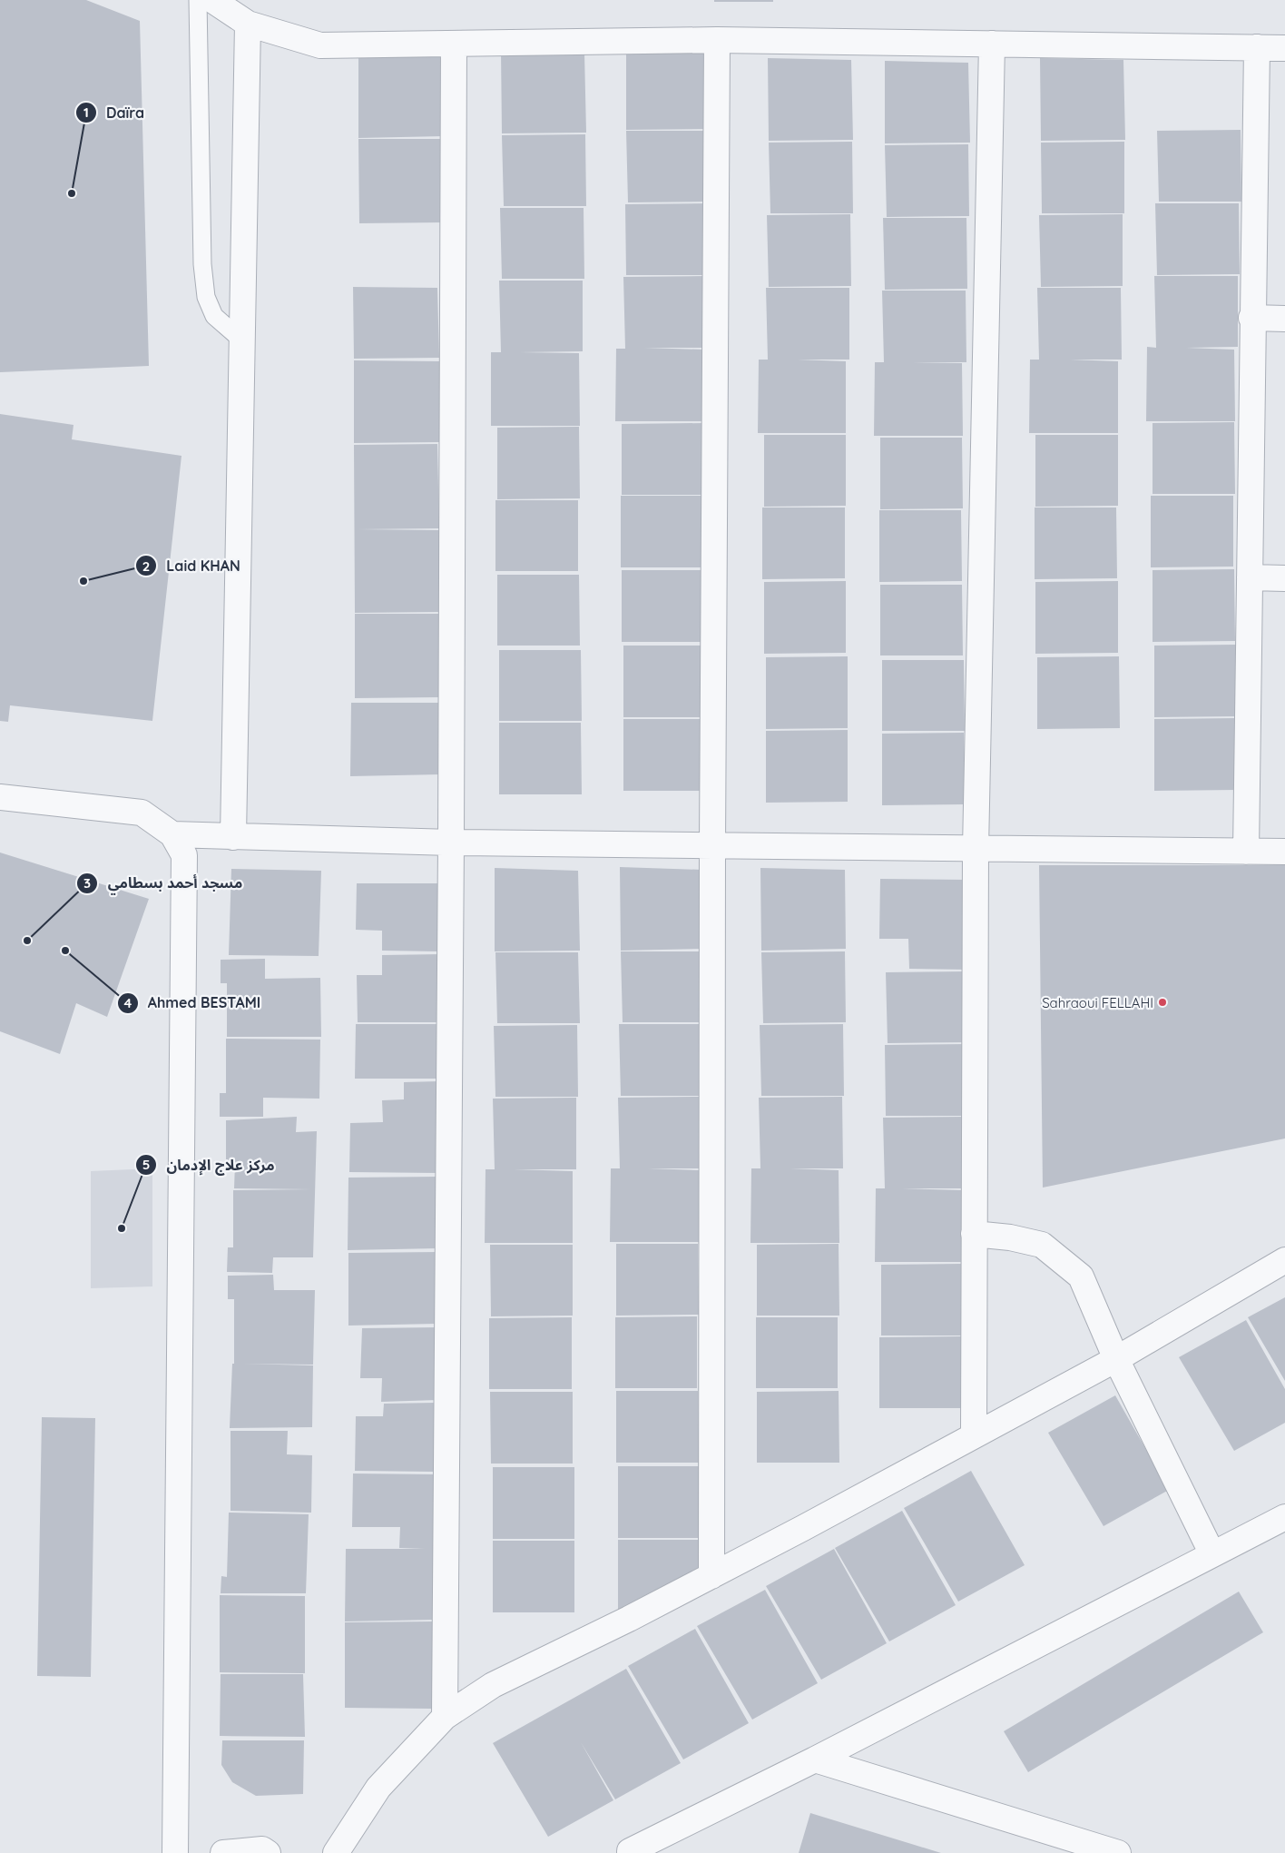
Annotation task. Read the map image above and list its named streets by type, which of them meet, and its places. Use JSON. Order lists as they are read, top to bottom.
{
  "places": [
    "Daïra",
    "Laid KHAN",
    "مسجد أحمد بسطامي",
    "Ahmed BESTAMI",
    "Sahraoui FELLAHI",
    "مركز علاج الإدمان"
  ]
}
